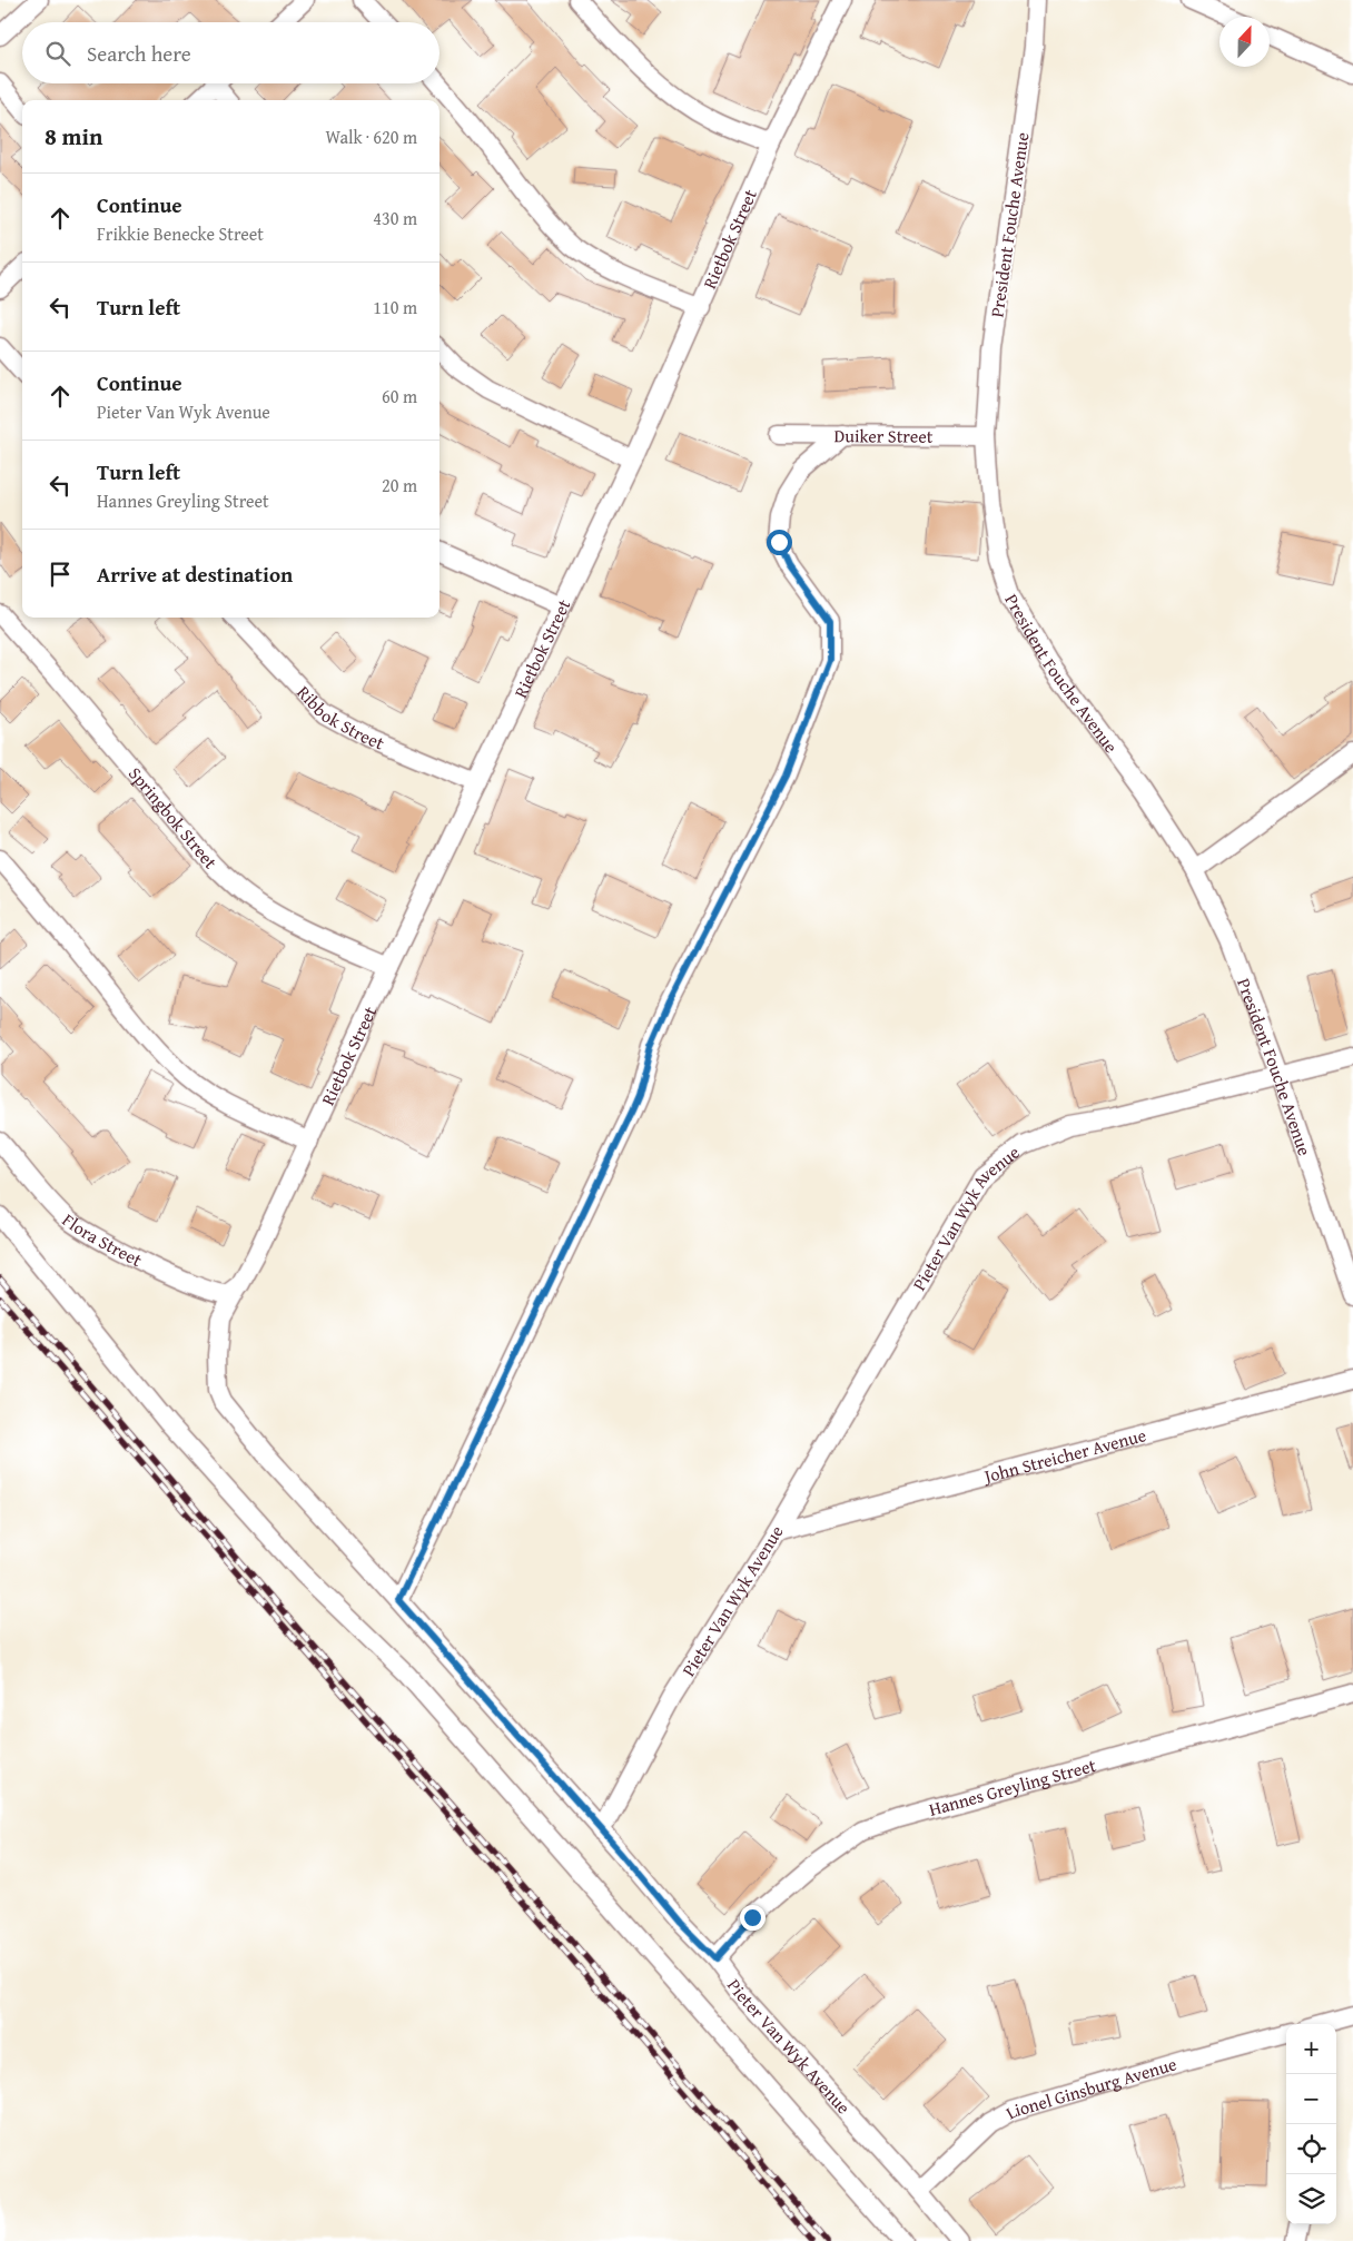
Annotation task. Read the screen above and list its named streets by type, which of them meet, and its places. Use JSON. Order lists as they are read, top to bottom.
{
  "streets": {
    "street": [
      "President Fouche Avenue",
      "Rietbok Street",
      "Duiker Street",
      "Ribbok Street",
      "Springbok Street",
      "Pieter Van Wyk Avenue",
      "Flora Street",
      "John Streicher Avenue",
      "Hannes Greyling Street",
      "Lionel Ginsburg Avenue"
    ]
  },
  "crossings": [
    ["President Fouche Avenue", "Duiker Street"],
    ["President Fouche Avenue", "Pieter Van Wyk Avenue"],
    ["Rietbok Street", "Ribbok Street"],
    ["Rietbok Street", "Springbok Street"],
    ["Rietbok Street", "Pieter Van Wyk Avenue"],
    ["Rietbok Street", "Flora Street"],
    ["Pieter Van Wyk Avenue", "John Streicher Avenue"],
    ["Pieter Van Wyk Avenue", "Hannes Greyling Street"],
    ["Pieter Van Wyk Avenue", "Lionel Ginsburg Avenue"]
  ],
  "north": "top",
  "page": {
    "search": "Search here",
    "heading": ["8 min", "Walk · 620 m"],
    "list": [
      ["Continue", "Frikkie Benecke Street", "430 m"],
      ["Turn left", "110 m"],
      ["Continue", "Pieter Van Wyk Avenue", "60 m"],
      ["Turn left", "Hannes Greyling Street", "20 m"],
      "Arrive at destination"
    ],
    "map_buttons": ["+", "−"]
  }
}
